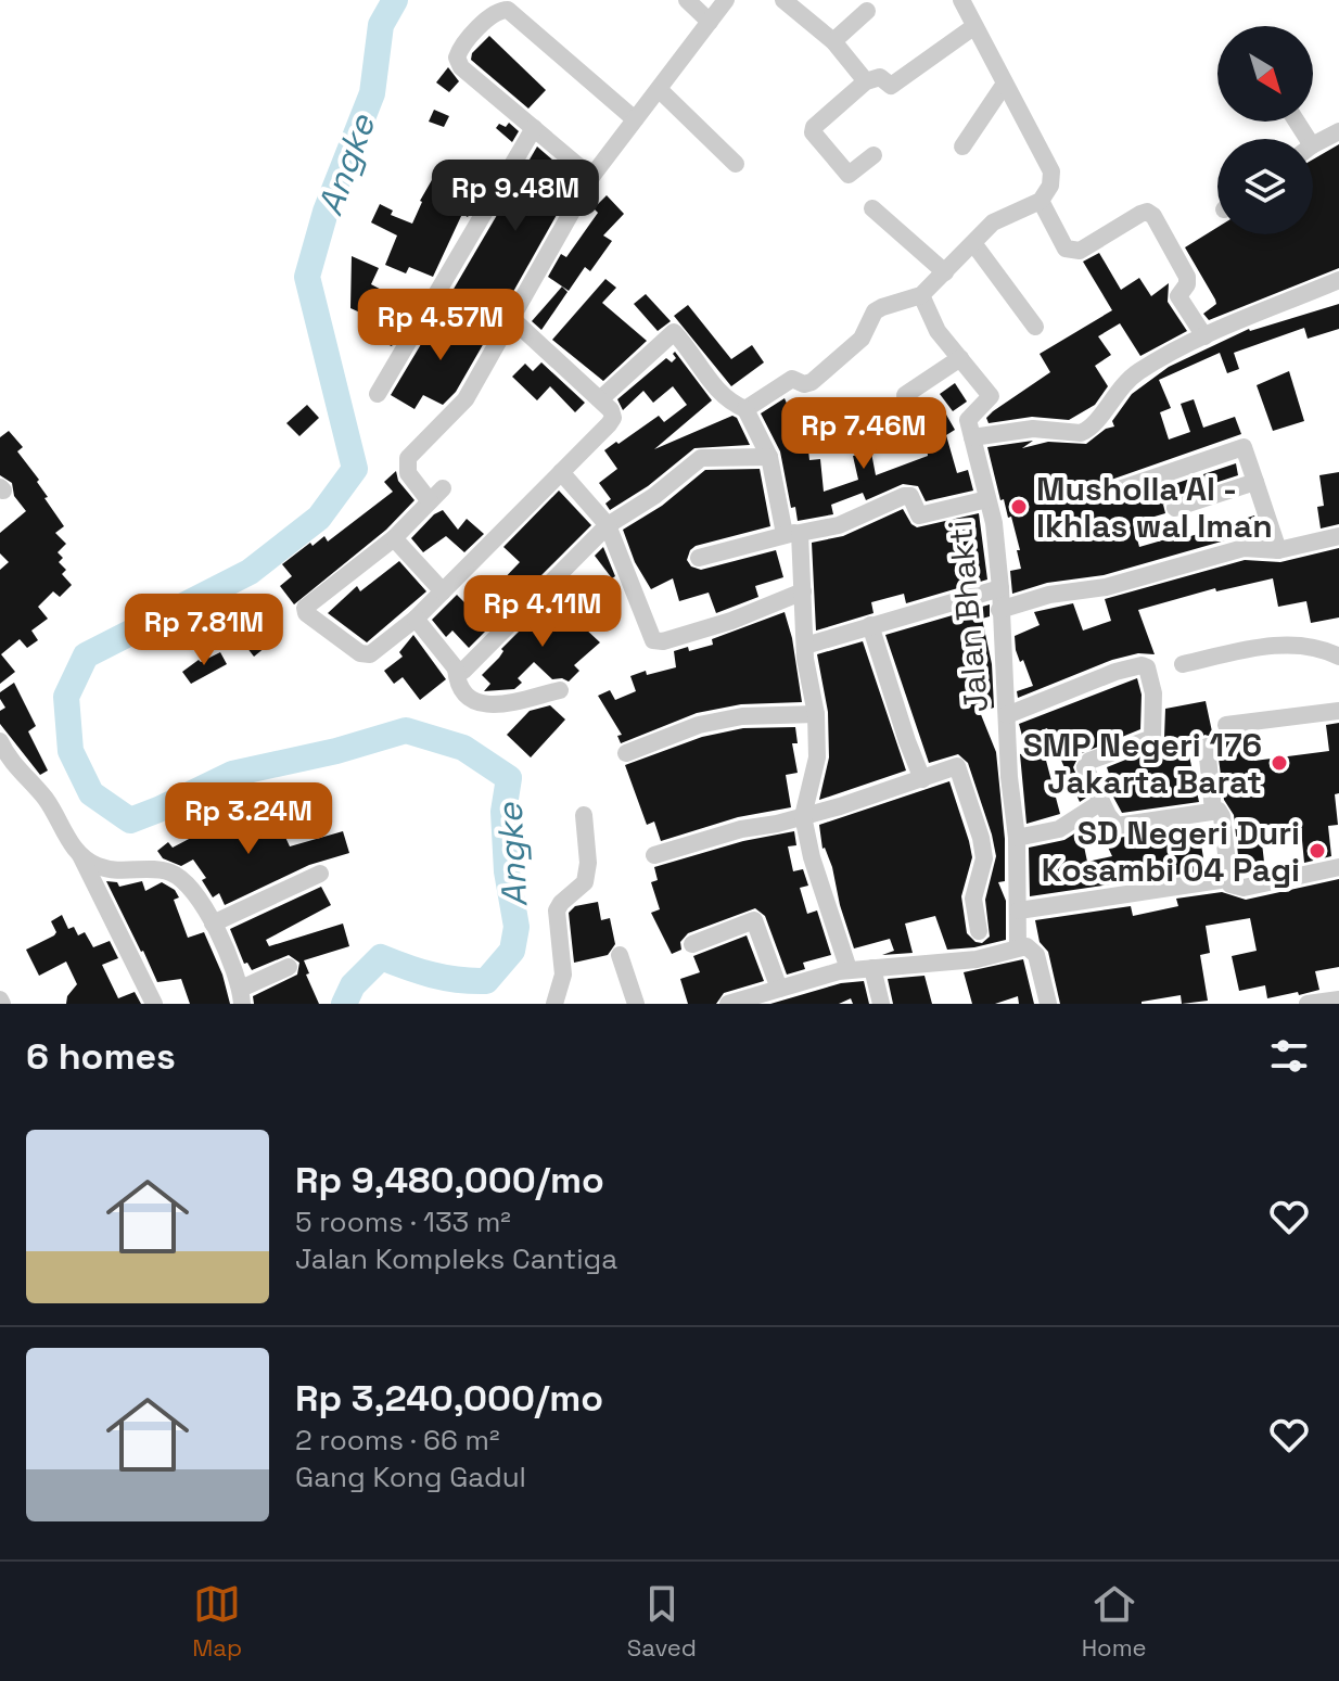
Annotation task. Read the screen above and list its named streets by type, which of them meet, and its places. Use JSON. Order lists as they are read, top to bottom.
{
  "streets": {
    "street": ["Jalan Bhakti"]
  },
  "water": ["Angke"],
  "places": ["Musholla Al - Ikhlas wal Iman", "SMP Negeri 176 Jakarta Barat", "SD Negeri Duri Kosambi 04 Pagi"],
  "north": "bottom right",
  "page": {
    "price": [
      "Rp 9.48M",
      "Rp 4.57M",
      "Rp 7.46M",
      "Rp 4.11M",
      "Rp 7.81M",
      "Rp 3.24M"
    ],
    "heading": "6 homes",
    "list": [
      {
        "name": "Rp 9,480,000/mo",
        "note": "5 rooms · 133 m² · Jalan Kompleks Cantiga"
      },
      {
        "name": "Rp 3,240,000/mo",
        "note": "2 rooms · 66 m² · Gang Kong Gadul"
      }
    ],
    "tabs": ["Map", "Saved", "Home"]
  }
}
